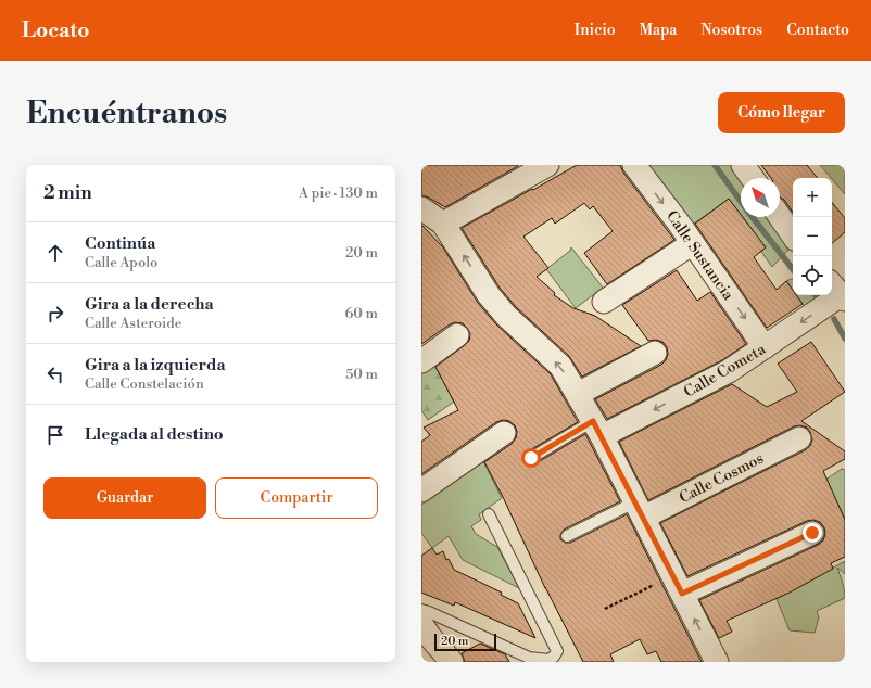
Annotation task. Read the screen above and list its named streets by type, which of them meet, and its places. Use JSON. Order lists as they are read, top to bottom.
{
  "streets": {
    "street": ["Calle Sustancia", "Calle Cometa", "Calle Cosmos"]
  },
  "crossings": [
    ["Calle Sustancia", "Calle Cometa"]
  ],
  "scale_bar": "20 m",
  "north": "top left",
  "page": {
    "header": "Locato",
    "nav": [
      "Inicio",
      "Mapa",
      "Nosotros",
      "Contacto"
    ],
    "buttons": [
      "Cómo llegar",
      ["Guardar", "Compartir"]
    ],
    "title": "Encuéntranos",
    "heading": ["2 min", "A pie · 130 m"],
    "map_buttons": ["+", "−"],
    "list": [
      ["Continúa", "Calle Apolo", "20 m"],
      ["Gira a la derecha", "Calle Asteroide", "60 m"],
      ["Gira a la izquierda", "Calle Constelación", "50 m"],
      "Llegada al destino"
    ],
    "scale": "20 m"
  }
}
